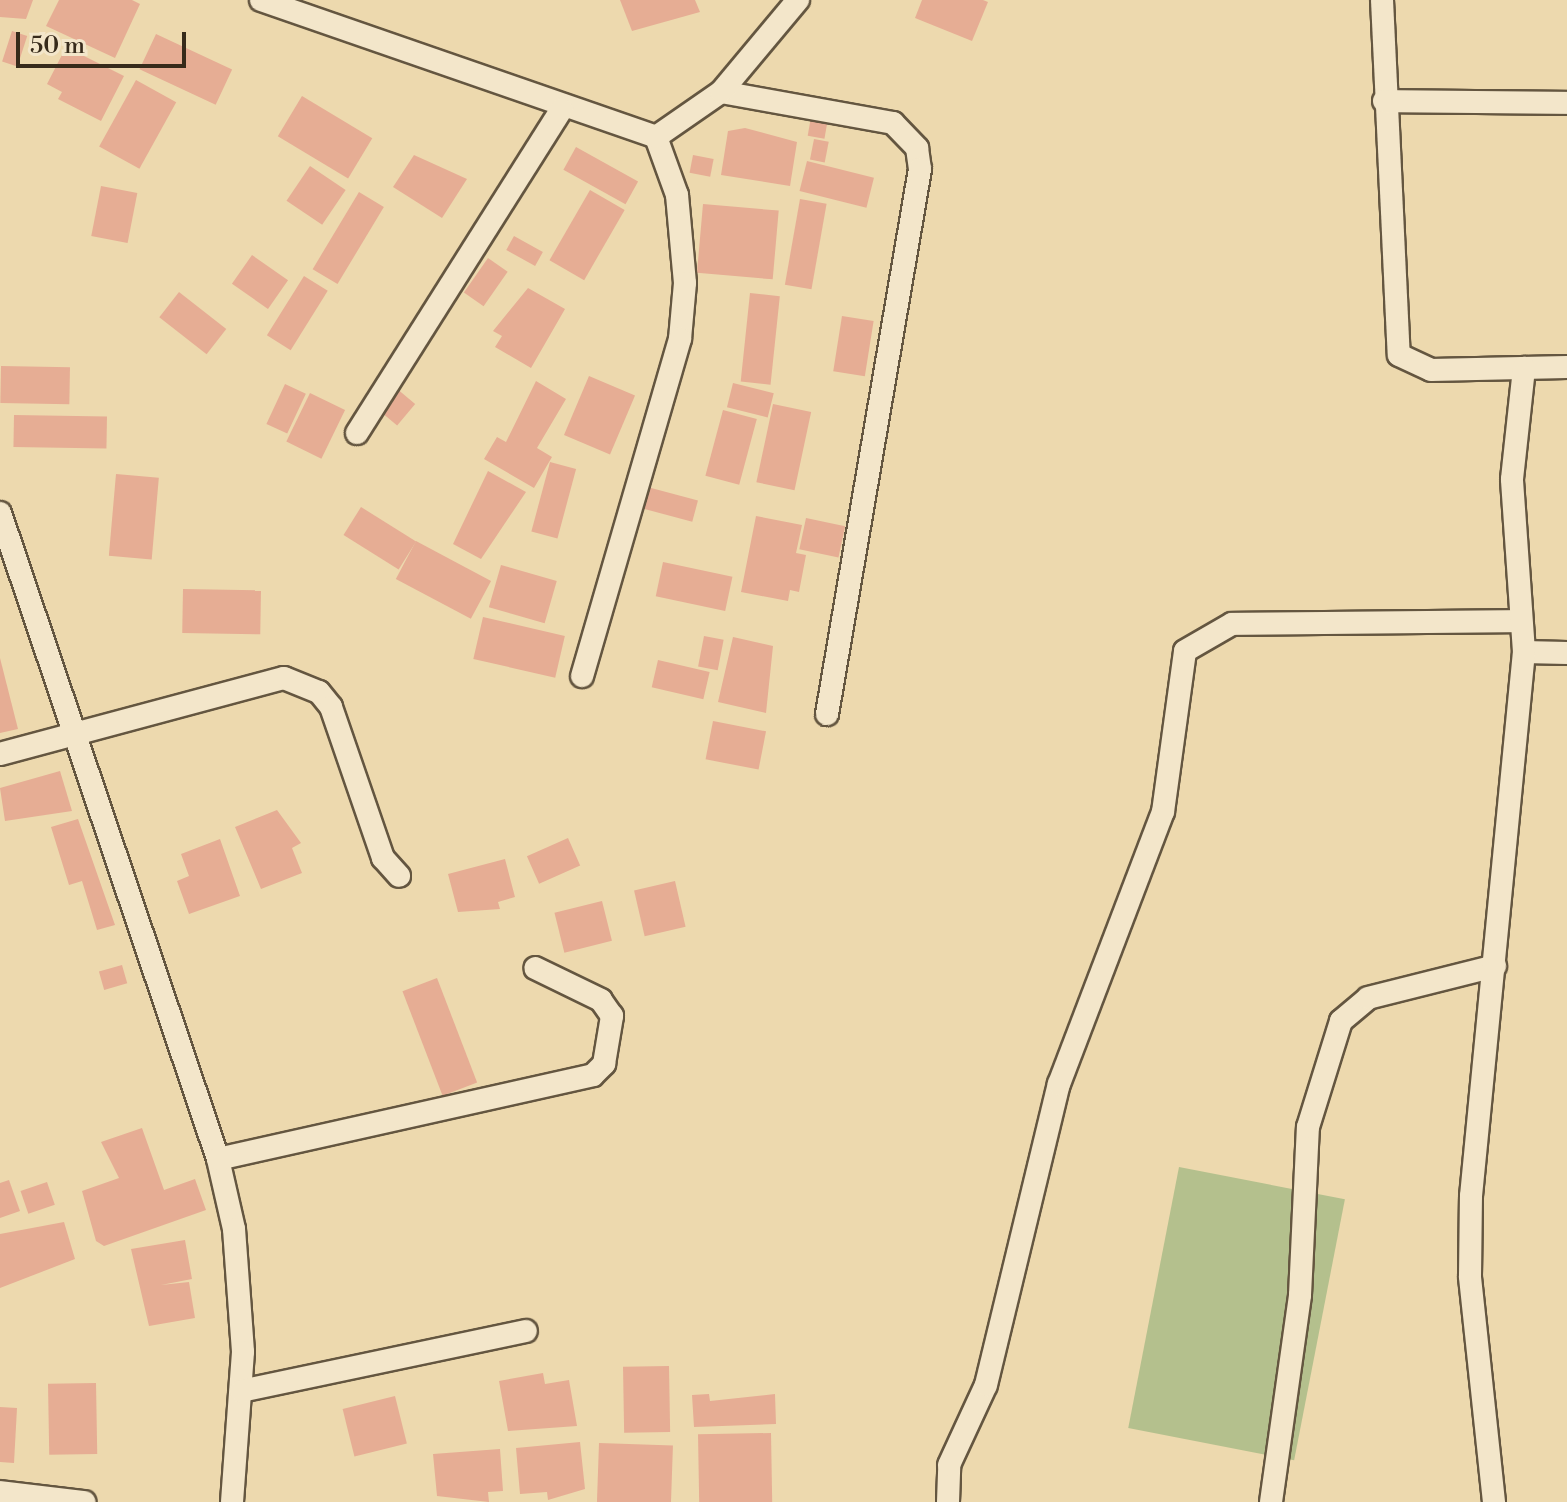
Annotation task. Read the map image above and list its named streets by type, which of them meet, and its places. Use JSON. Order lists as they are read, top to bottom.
{
  "scale_bar": "50 m"
}
